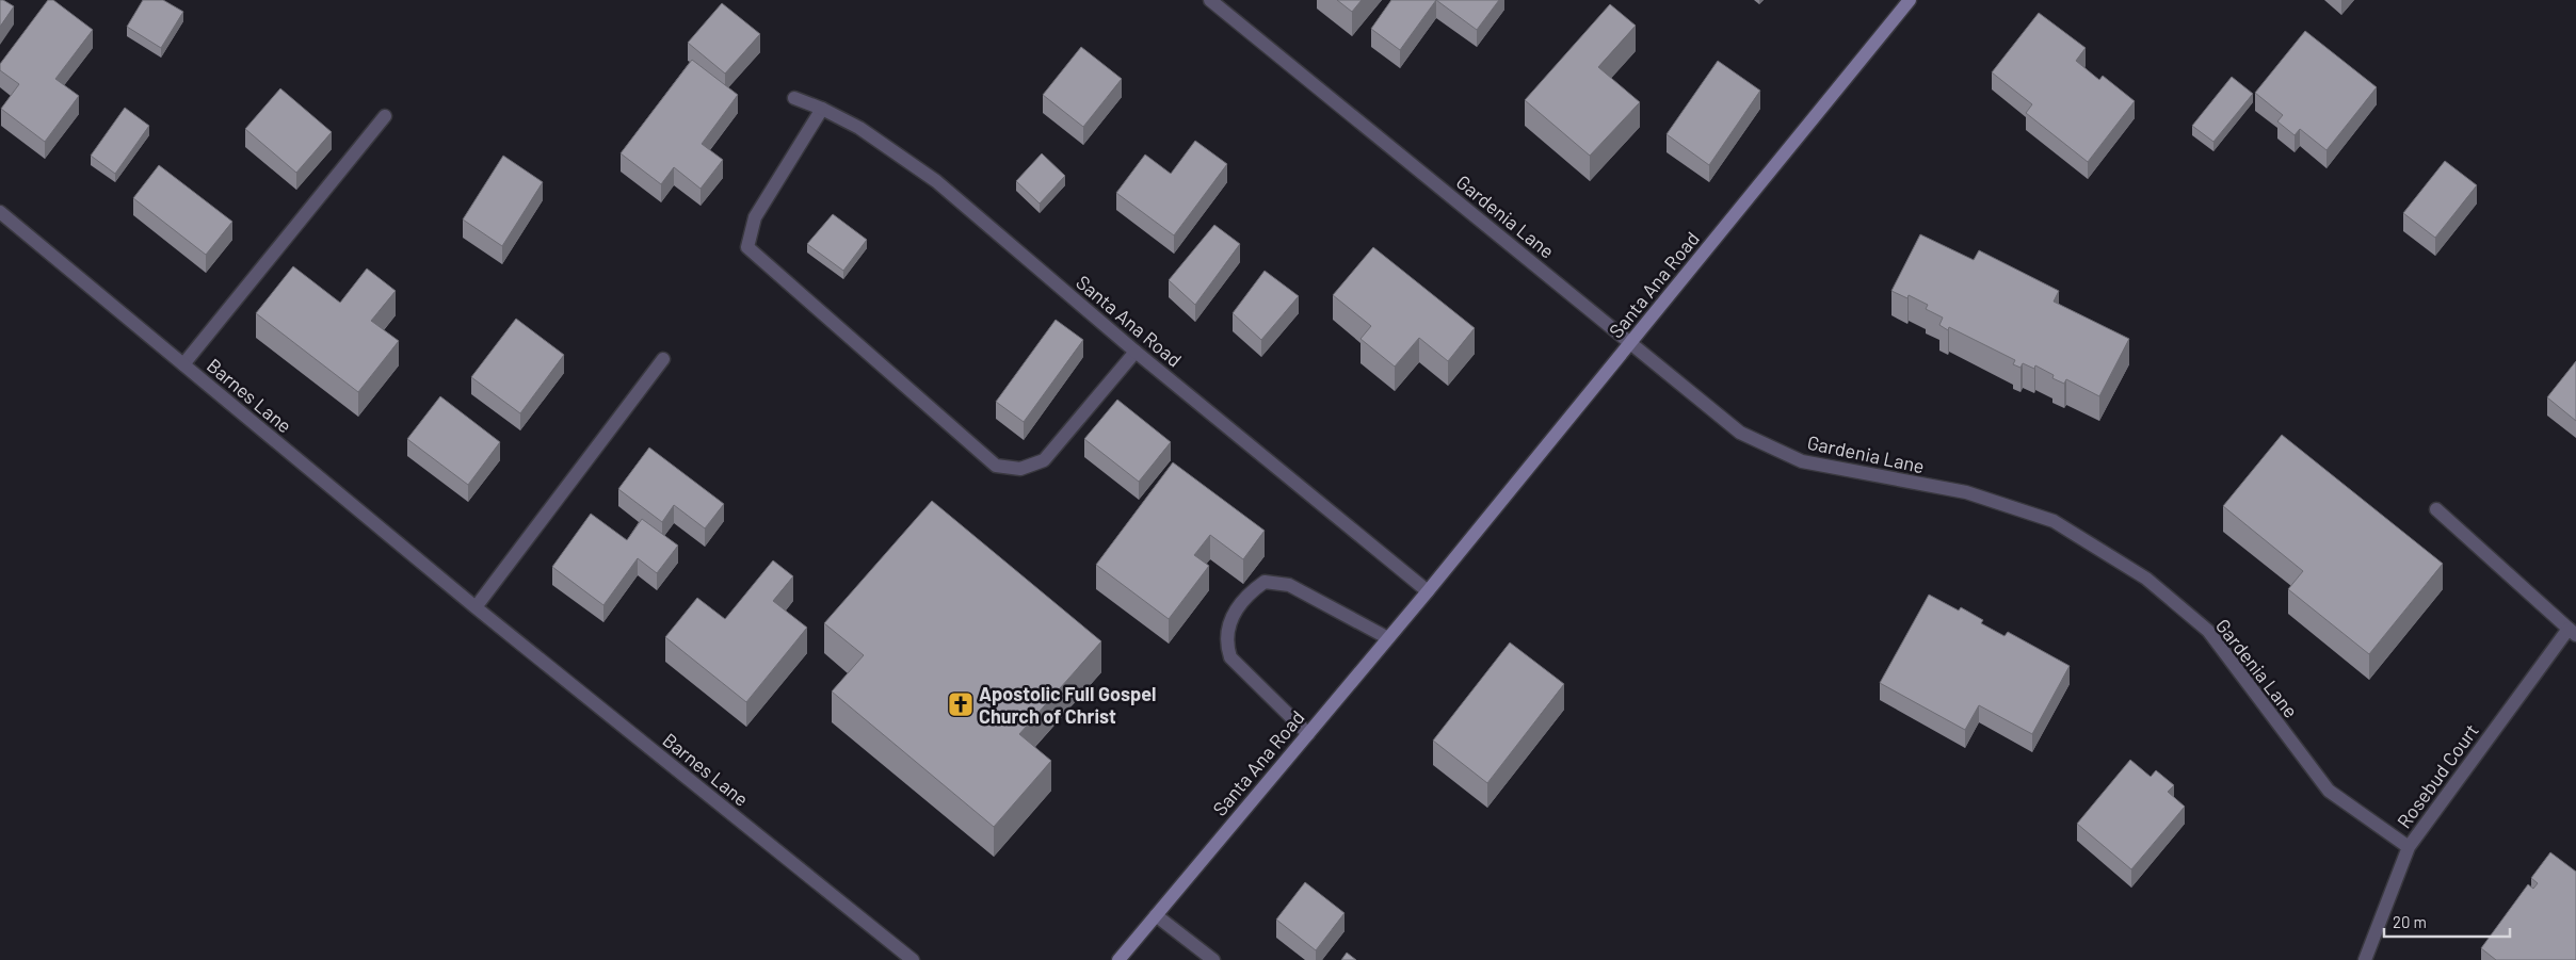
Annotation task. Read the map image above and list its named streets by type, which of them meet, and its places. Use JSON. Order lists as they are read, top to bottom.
{
  "streets": {
    "street": [
      "Gardenia Lane",
      "Santa Ana Road",
      "Barnes Lane",
      "Rosebud Court"
    ]
  },
  "crossings": [
    ["Gardenia Lane", "Santa Ana Road"],
    ["Gardenia Lane", "Rosebud Court"]
  ],
  "places": {
    "church": ["Apostolic Full Gospel Church of Christ"]
  },
  "scale_bar": "20 m"
}
